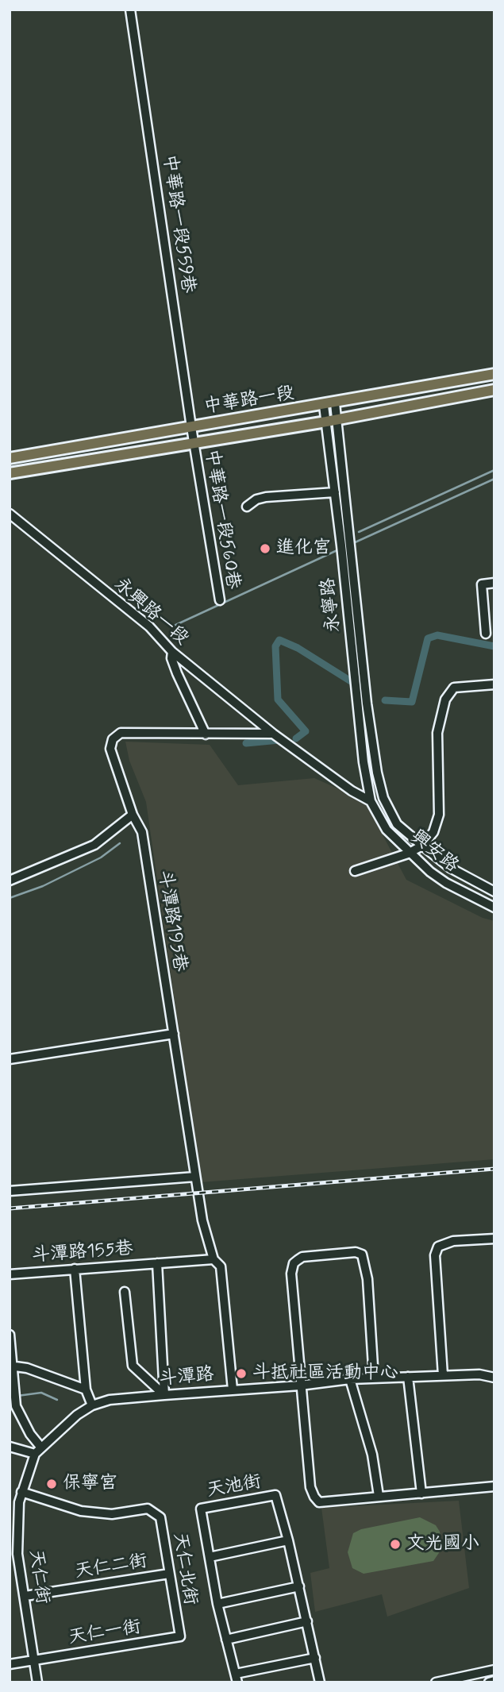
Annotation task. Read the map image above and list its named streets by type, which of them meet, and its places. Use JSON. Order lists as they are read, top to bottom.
{
  "streets": {
    "main road": ["中華路一段"],
    "street": [
      "中華路一段559巷",
      "中華路一段560巷",
      "永寧路",
      "永興路一段",
      "興安路",
      "斗潭路195巷",
      "斗潭路155巷",
      "斗潭路",
      "天池街",
      "天仁二街",
      "天仁北街",
      "天仁街",
      "天仁一街"
    ]
  },
  "crossings": [
    ["中華路一段559巷", "中華路一段"],
    ["中華路一段559巷", "中華路一段560巷"],
    ["中華路一段", "中華路一段560巷"],
    ["中華路一段", "永寧路"],
    ["永寧路", "興安路"],
    ["永興路一段", "斗潭路195巷"],
    ["斗潭路195巷", "斗潭路155巷"],
    ["斗潭路195巷", "斗潭路"],
    ["斗潭路", "天仁街"],
    ["天仁二街", "天仁北街"],
    ["天仁二街", "天仁街"],
    ["天仁北街", "天仁街"],
    ["天仁北街", "天仁一街"],
    ["天仁街", "天仁一街"]
  ],
  "places": [
    "進化宮",
    "斗抵社區活動中心",
    "保寧宮",
    "文光國小"
  ]
}
